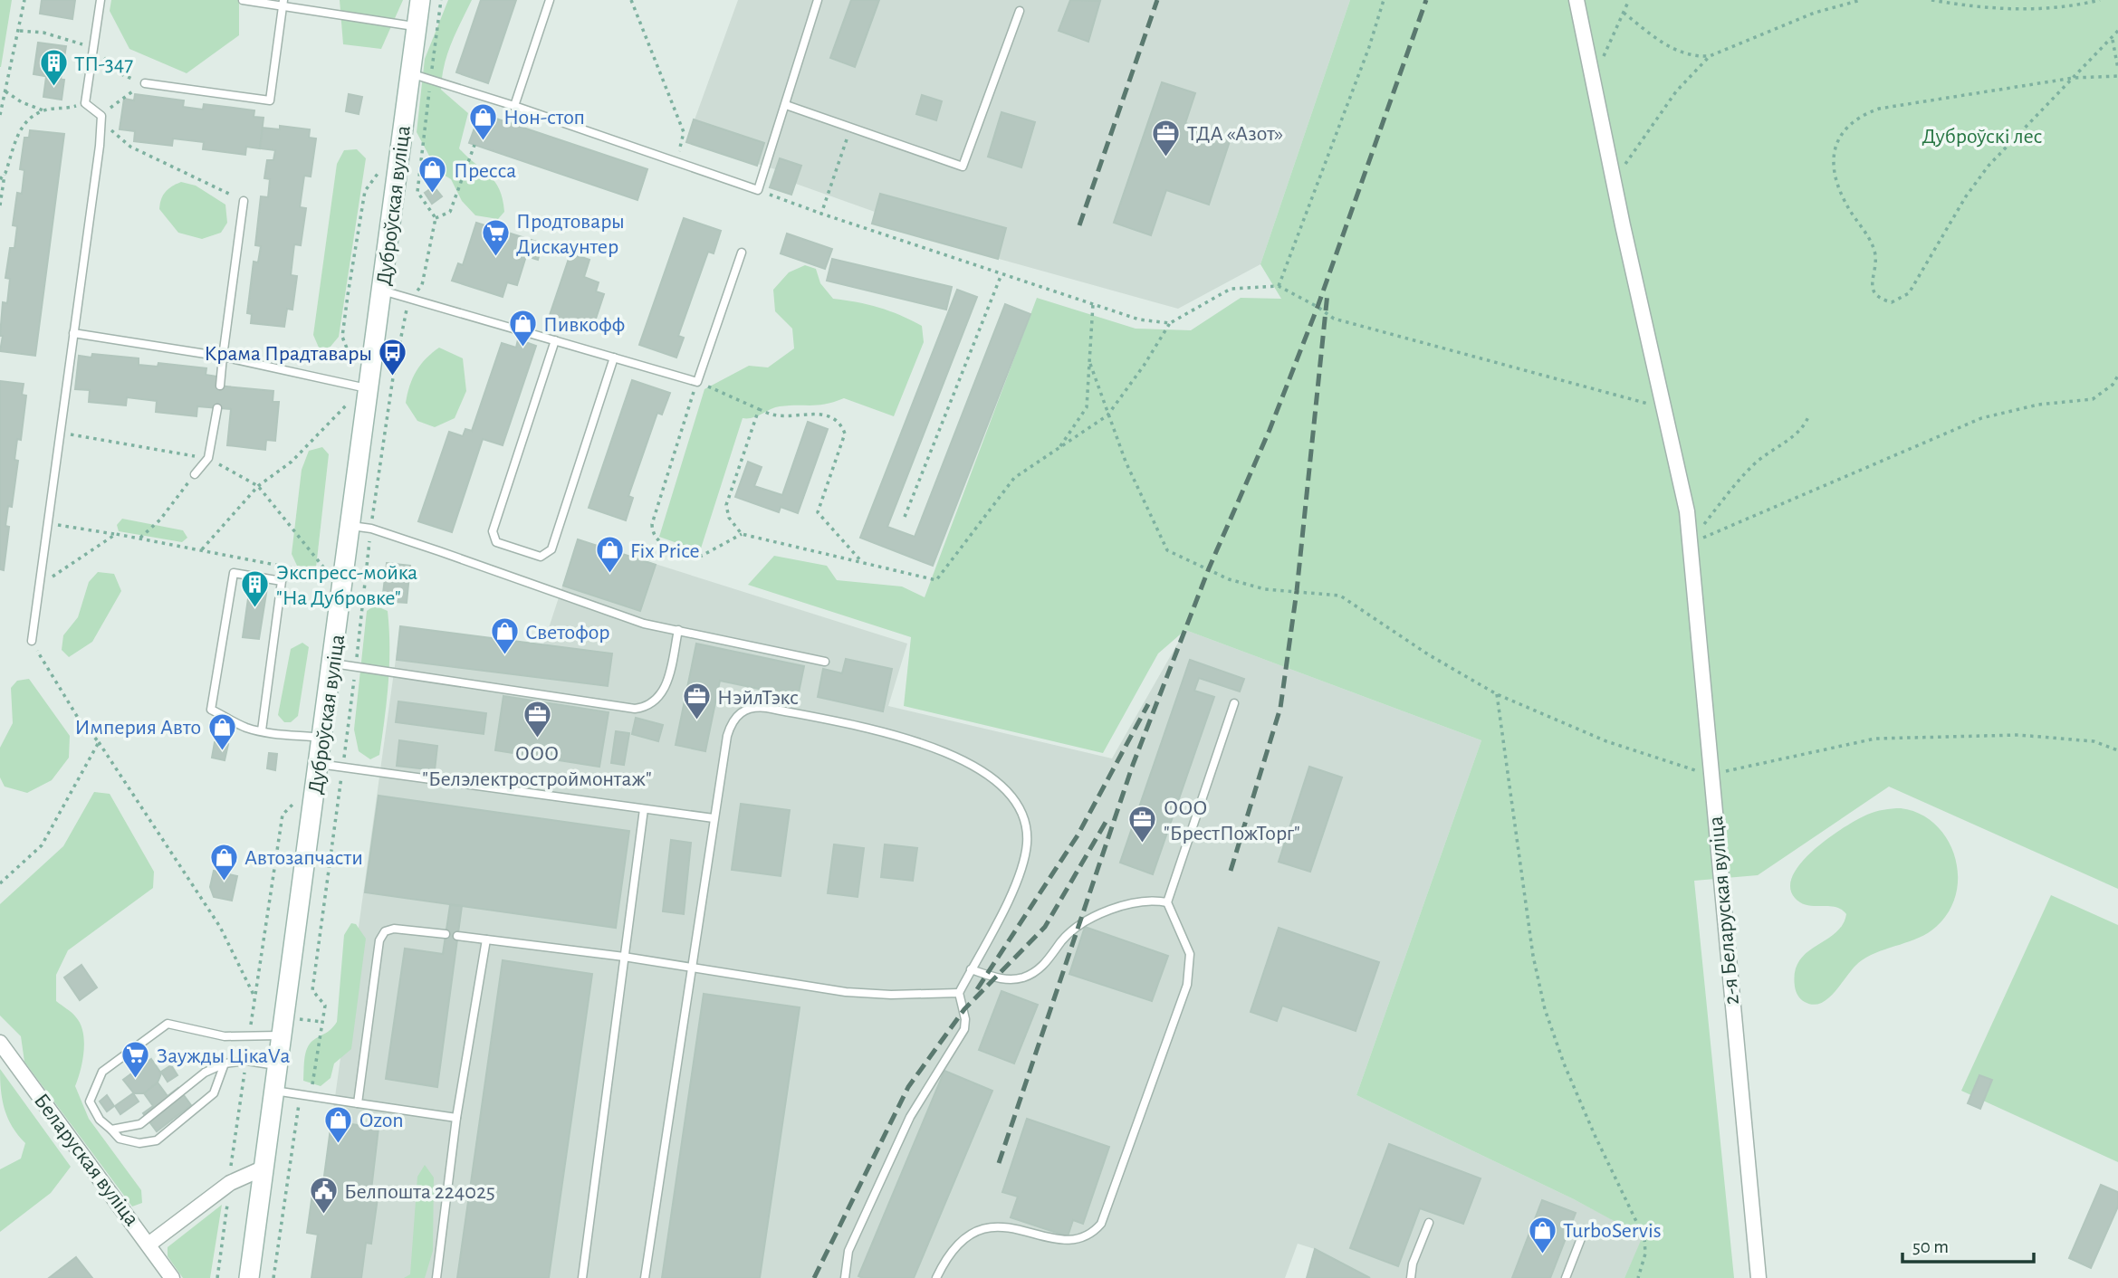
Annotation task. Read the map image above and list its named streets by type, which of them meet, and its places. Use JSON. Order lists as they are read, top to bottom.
{
  "streets": {
    "main road": ["Дуброўская вуліца"],
    "street": ["2-я Беларуская вуліца", "Беларуская вуліца"]
  },
  "parks": ["Дуброўскі лес"],
  "places": {
    "building": ["ТП-347", "Экспресс-мойка \"На Дубровке\""],
    "shop": [
      "Нон-стоп",
      "Пресса",
      "Пивкофф",
      "Fix Price",
      "Светофор",
      "Империя Авто",
      "Автозапчасти",
      "Ozon",
      "TurboServis"
    ],
    "office": [
      "ТДА «Азот»",
      "НэйлТэкс",
      "ООО \"Белэлектростроймонтаж\"",
      "ООО \"БрестПожТорг\""
    ],
    "supermarket": ["Продтовары Дискаунтер", "Заужды ЦікаVа"],
    "bus stop": ["Крама Прадтавары"],
    "public building": ["Белпошта 224025"]
  },
  "scale_bar": "50 m"
}
